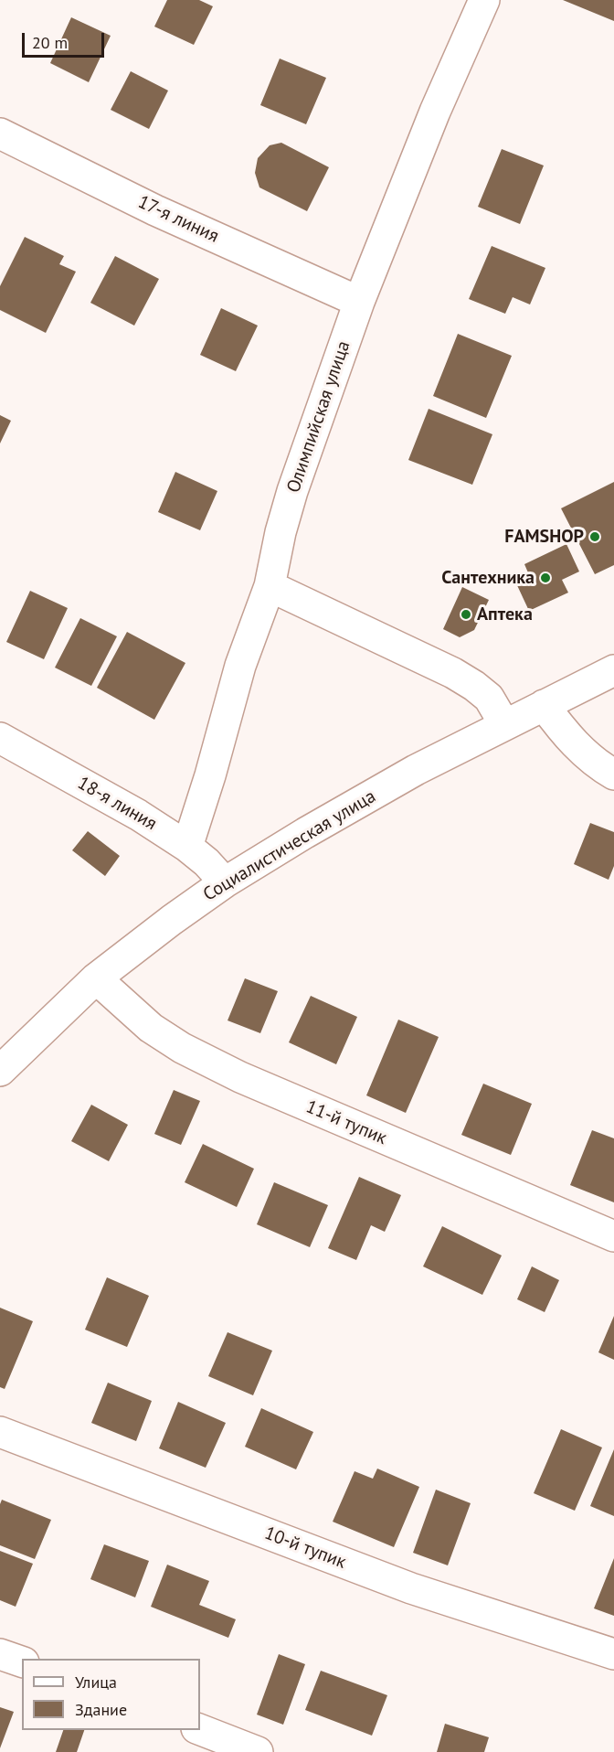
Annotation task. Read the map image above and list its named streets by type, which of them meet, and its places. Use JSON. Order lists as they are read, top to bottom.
{
  "streets": {
    "street": [
      "17-я линия",
      "Олимпийская улица",
      "18-я линия",
      "Социалистическая улица",
      "11-й тупик",
      "10-й тупик"
    ]
  },
  "crossings": [
    ["17-я линия", "Олимпийская улица"],
    ["Олимпийская улица", "18-я линия"],
    ["18-я линия", "Социалистическая улица"],
    ["Социалистическая улица", "11-й тупик"]
  ],
  "places": ["FAMSHOP", "Сантехника", "Аптека"],
  "legend": ["Улица", "Здание"],
  "scale_bar": "20 m"
}
